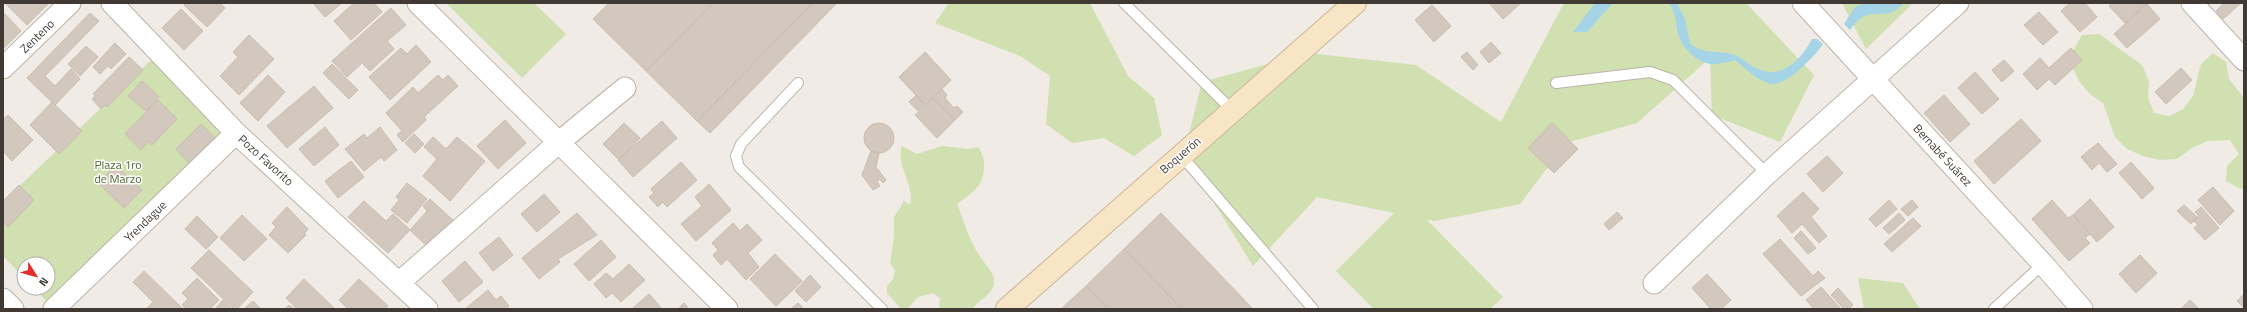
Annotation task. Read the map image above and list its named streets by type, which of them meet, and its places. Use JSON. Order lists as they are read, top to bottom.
{
  "streets": {
    "street": [
      "Zenteno",
      "Boquerón",
      "Bernabé Suárez",
      "Pozo Favorito",
      "Yrendague"
    ]
  },
  "crossings": [
    ["Pozo Favorito", "Yrendague"]
  ],
  "parks": ["Plaza 1ro de Marzo"],
  "north": "bottom right"
}
